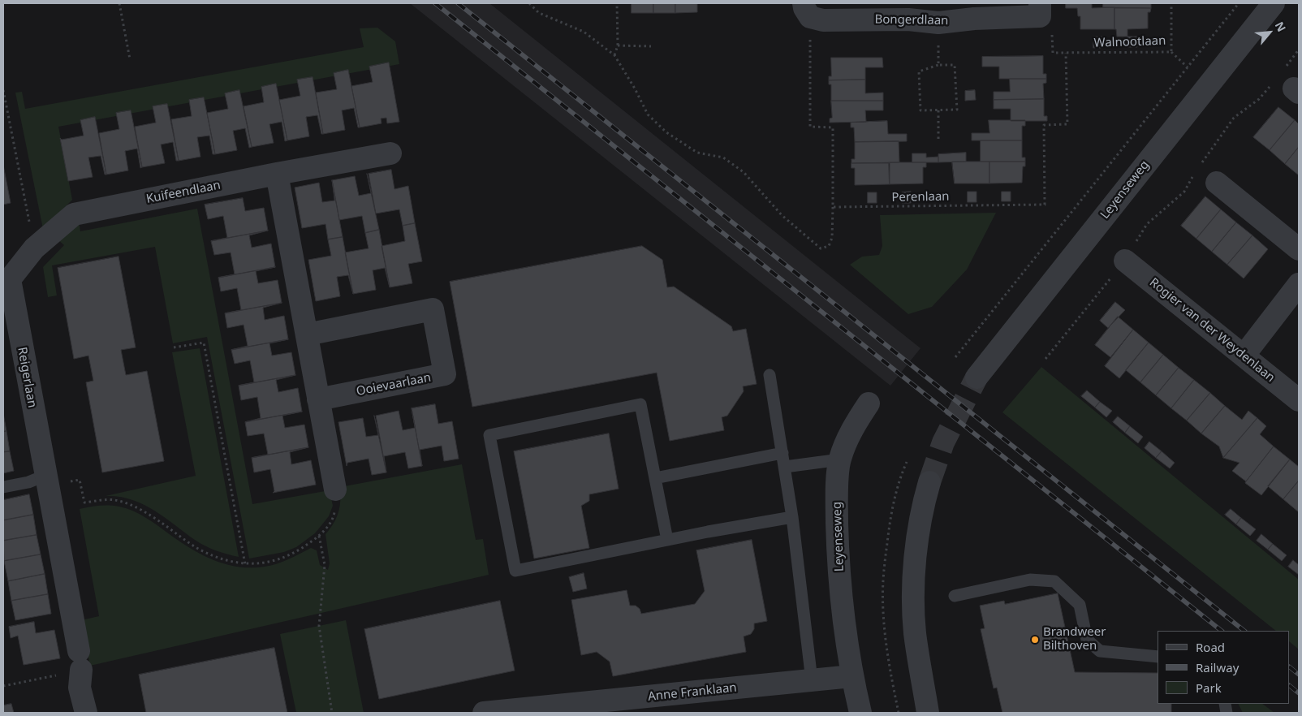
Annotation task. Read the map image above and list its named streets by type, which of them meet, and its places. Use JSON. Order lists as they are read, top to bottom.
{
  "streets": {
    "street": [
      "Bongerdlaan",
      "Leyenseweg",
      "Kuifeendlaan",
      "Rogier van der Weydenlaan",
      "Reigerlaan",
      "Ooievaarlaan",
      "Anne Franklaan"
    ],
    "path": ["Walnootlaan", "Perenlaan"]
  },
  "crossings": [
    ["Walnootlaan", "Perenlaan"],
    ["Leyenseweg", "Anne Franklaan"],
    ["Kuifeendlaan", "Reigerlaan"]
  ],
  "places": ["Brandweer Bilthoven"],
  "legend": ["Road", "Railway", "Park"],
  "north": "top right"
}
